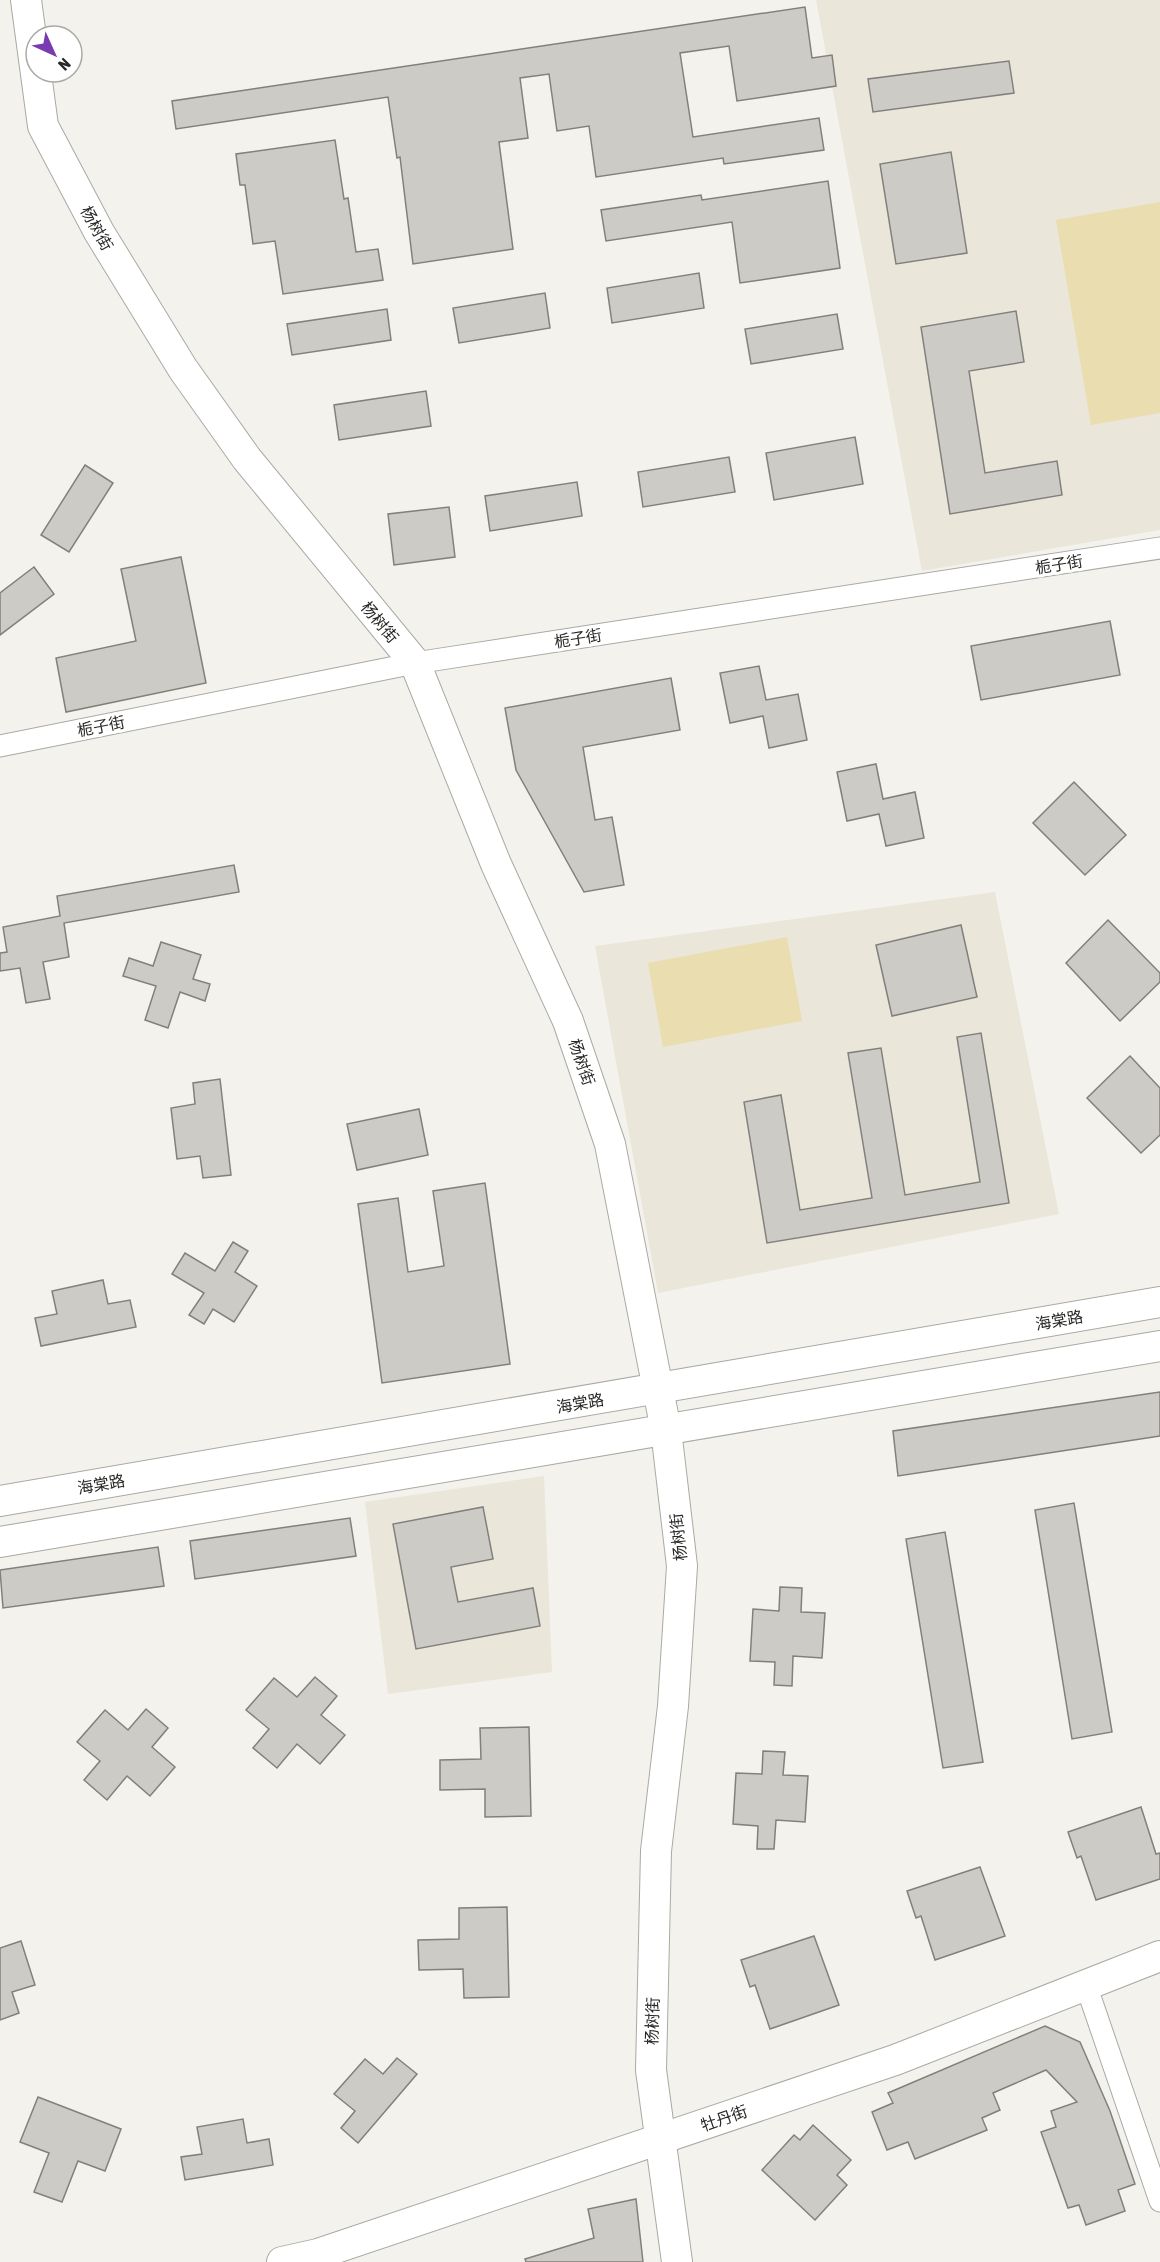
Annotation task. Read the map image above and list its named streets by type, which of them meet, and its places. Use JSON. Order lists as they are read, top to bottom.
{
  "streets": {
    "street": [
      "杨树街",
      "栀子街",
      "海棠路",
      "牡丹街"
    ]
  },
  "crossings": [
    ["杨树街", "栀子街"],
    ["杨树街", "海棠路"],
    ["杨树街", "牡丹街"]
  ],
  "north": "bottom right"
}
